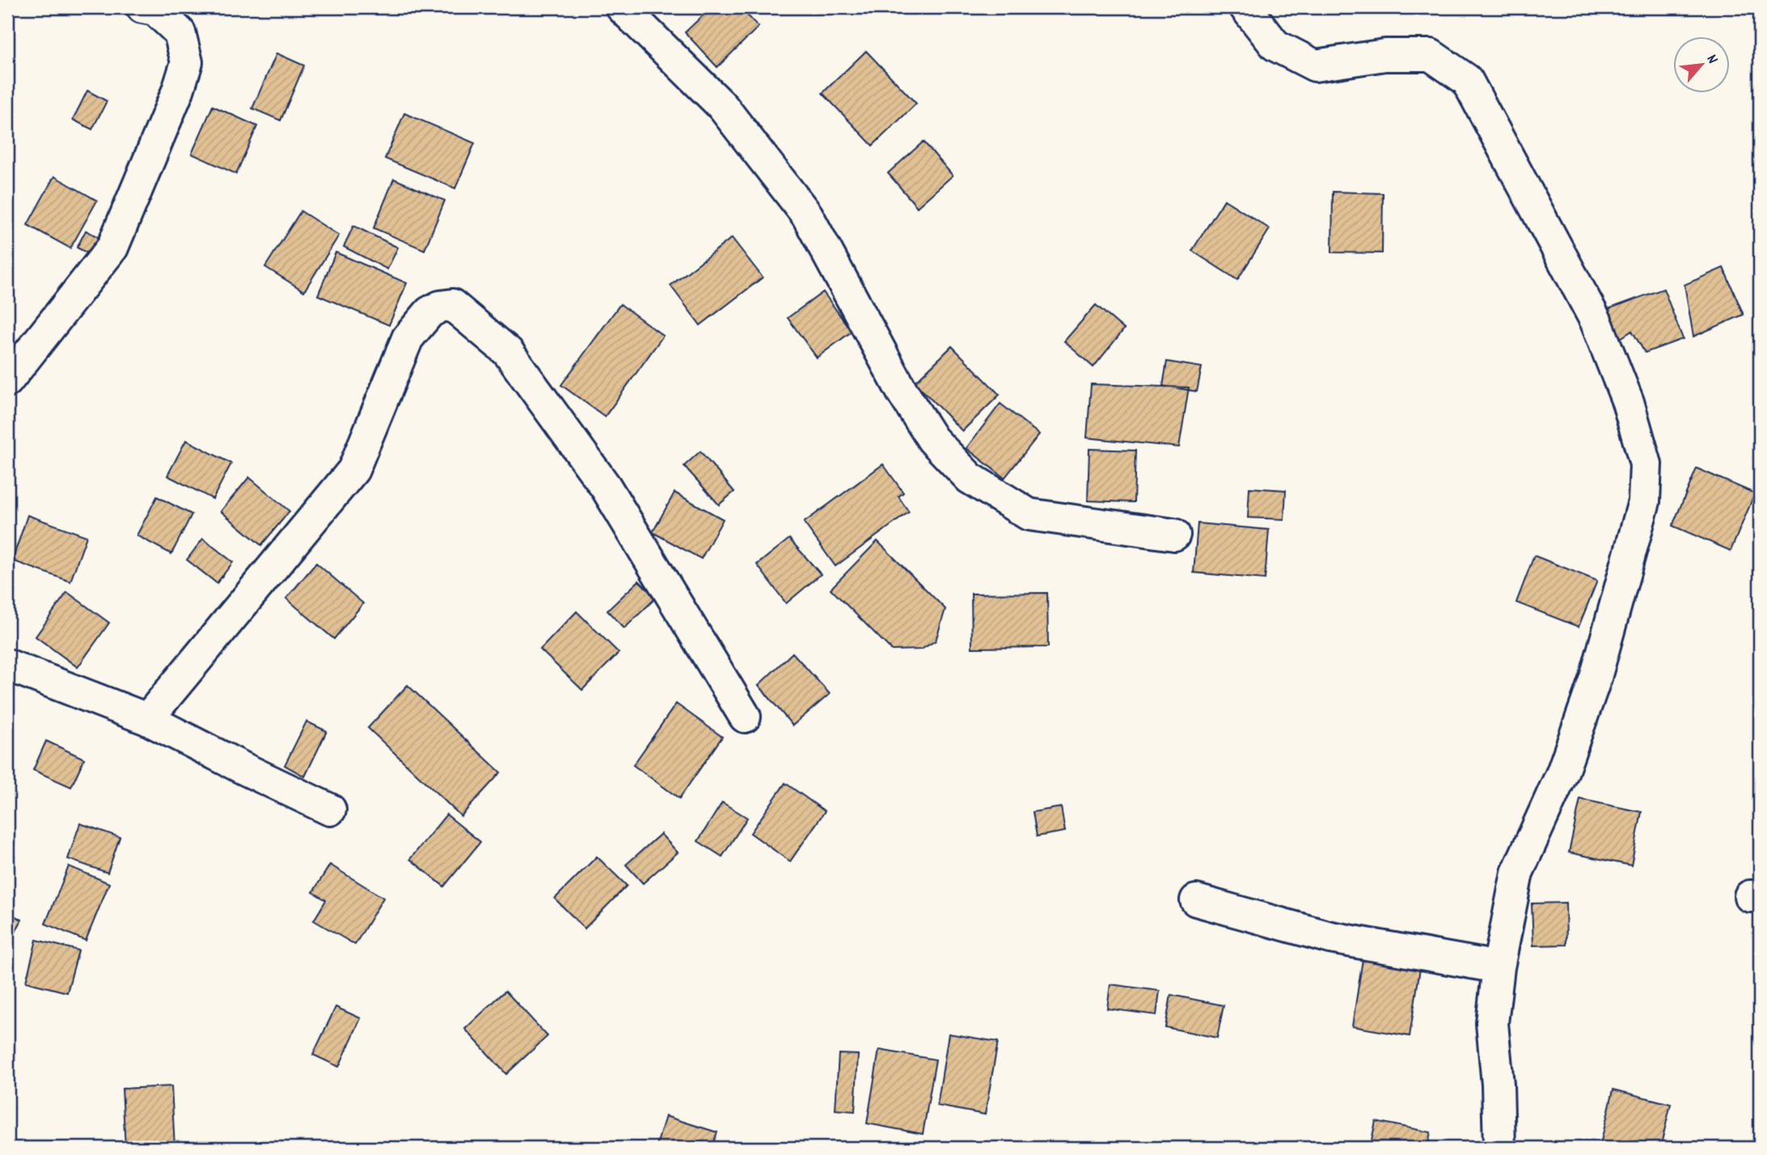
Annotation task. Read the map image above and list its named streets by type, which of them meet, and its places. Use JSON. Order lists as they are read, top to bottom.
{
  "north": "top right"
}
